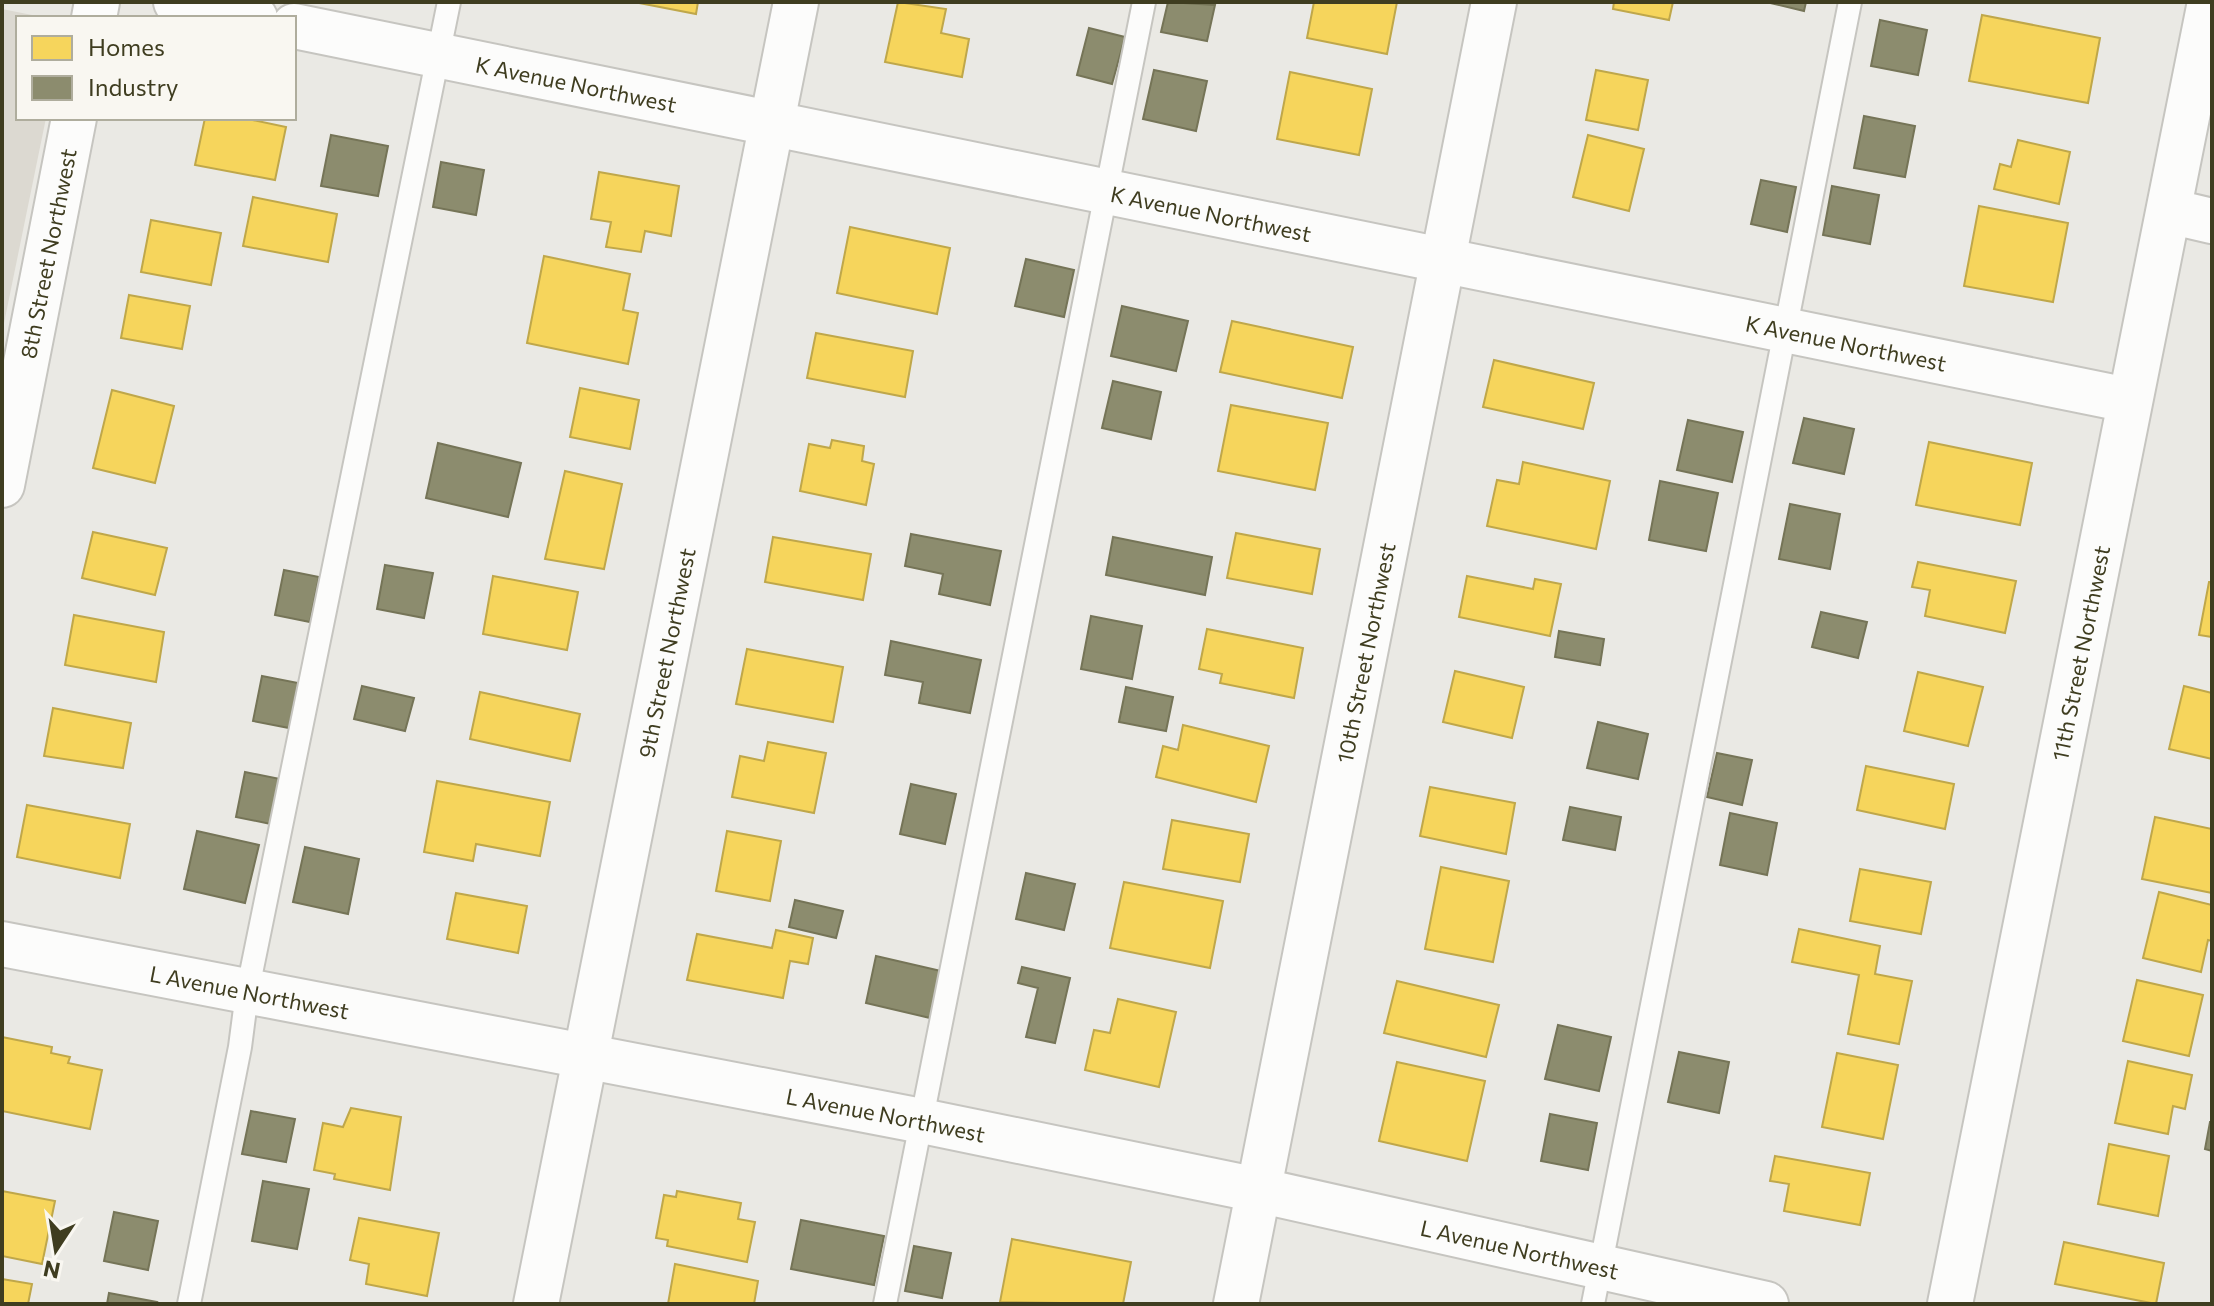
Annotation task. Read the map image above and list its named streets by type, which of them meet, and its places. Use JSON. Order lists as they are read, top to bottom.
{
  "streets": {
    "street": [
      "K Avenue Northwest",
      "8th Street Northwest",
      "9th Street Northwest",
      "10th Street Northwest",
      "11th Street Northwest",
      "L Avenue Northwest"
    ]
  },
  "crossings": [
    ["K Avenue Northwest", "9th Street Northwest"],
    ["K Avenue Northwest", "10th Street Northwest"],
    ["K Avenue Northwest", "11th Street Northwest"],
    ["9th Street Northwest", "L Avenue Northwest"],
    ["10th Street Northwest", "L Avenue Northwest"]
  ],
  "legend": ["Homes", "Industry"],
  "north": "bottom"
}
